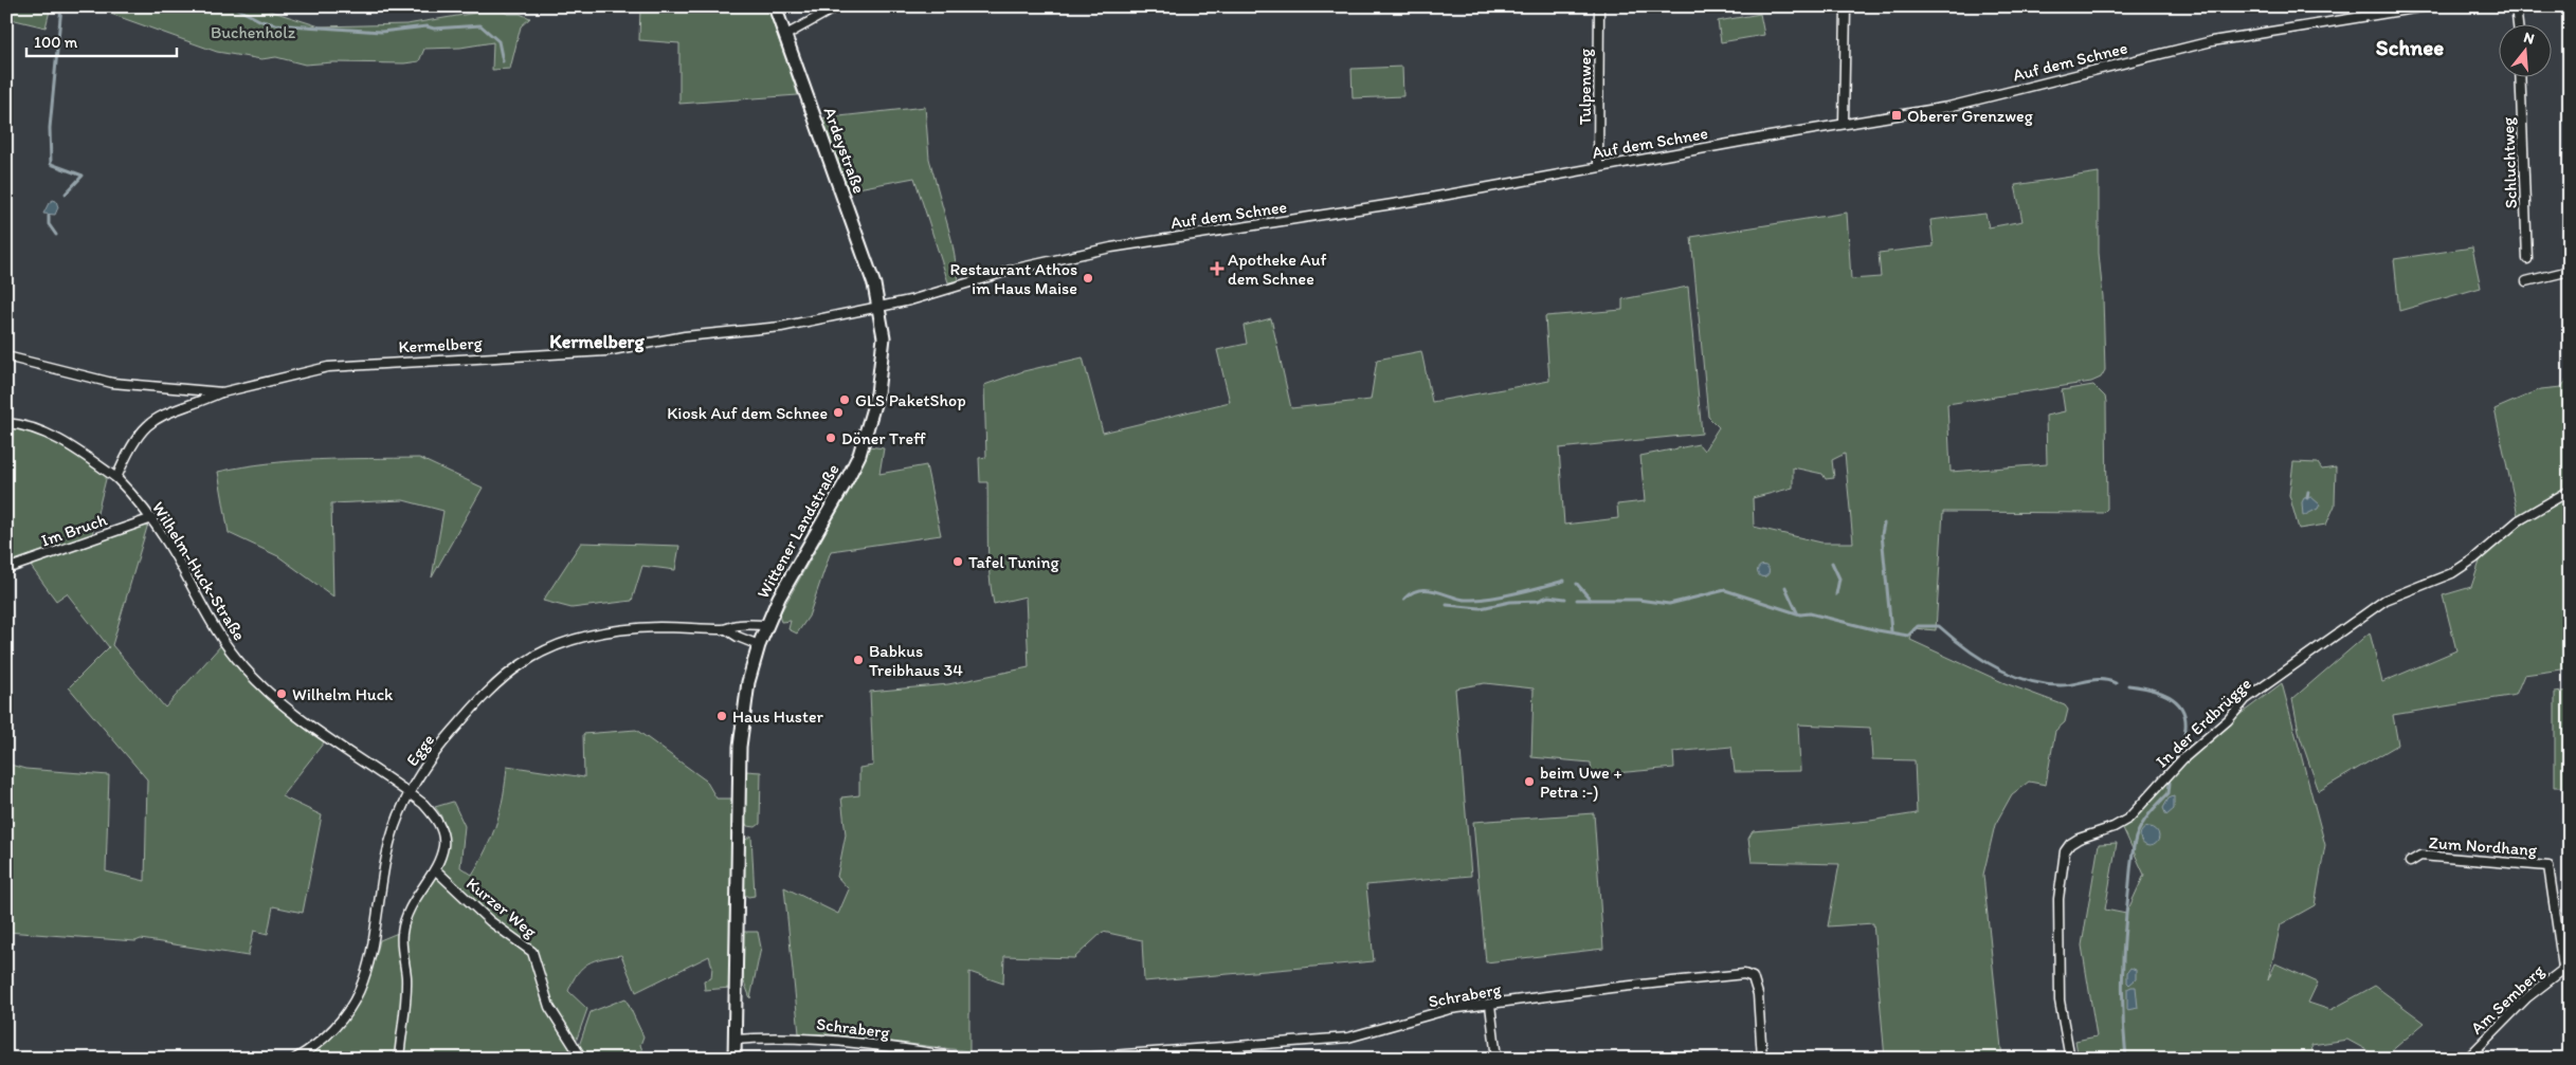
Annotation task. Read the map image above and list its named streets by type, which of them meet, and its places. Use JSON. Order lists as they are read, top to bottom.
{
  "streets": {
    "main road": ["Ardeystraße", "Wittener Landstraße"],
    "street": [
      "Auf dem Schnee",
      "Tulpenweg",
      "Schluchtweg",
      "Kermelberg",
      "Im Bruch",
      "Wilhelm-Huck-Straße",
      "In der Erdbrügge",
      "Egge",
      "Zum Nordhang",
      "Kurzer Weg",
      "Schraberg",
      "Am Semberg"
    ]
  },
  "crossings": [
    ["Auf dem Schnee", "Tulpenweg"],
    ["Auf dem Schnee", "Ardeystraße"],
    ["Auf dem Schnee", "Kermelberg"],
    ["Auf dem Schnee", "Wittener Landstraße"],
    ["Ardeystraße", "Kermelberg"],
    ["Ardeystraße", "Wittener Landstraße"],
    ["Kermelberg", "Wittener Landstraße"],
    ["Im Bruch", "Wilhelm-Huck-Straße"],
    ["Wittener Landstraße", "Egge"],
    ["Wittener Landstraße", "Schraberg"],
    ["Wilhelm-Huck-Straße", "Egge"],
    ["Wilhelm-Huck-Straße", "Kurzer Weg"],
    ["Zum Nordhang", "Am Semberg"]
  ],
  "districts": ["Schnee", "Kermelberg"],
  "parks": ["Buchenholz"],
  "places": {
    "transit": ["Oberer Grenzweg"],
    "health": ["Apotheke Auf dem Schnee"],
    "other": [
      "Restaurant Athos im Haus Maise",
      "GLS PaketShop",
      "Kiosk Auf dem Schnee",
      "Döner Treff",
      "Tafel Tuning",
      "Babkus Treibhaus 34",
      "Wilhelm Huck",
      "Haus Huster",
      "beim Uwe + Petra :-)"
    ]
  },
  "scale_bar": "100 m",
  "north": "top"
}
